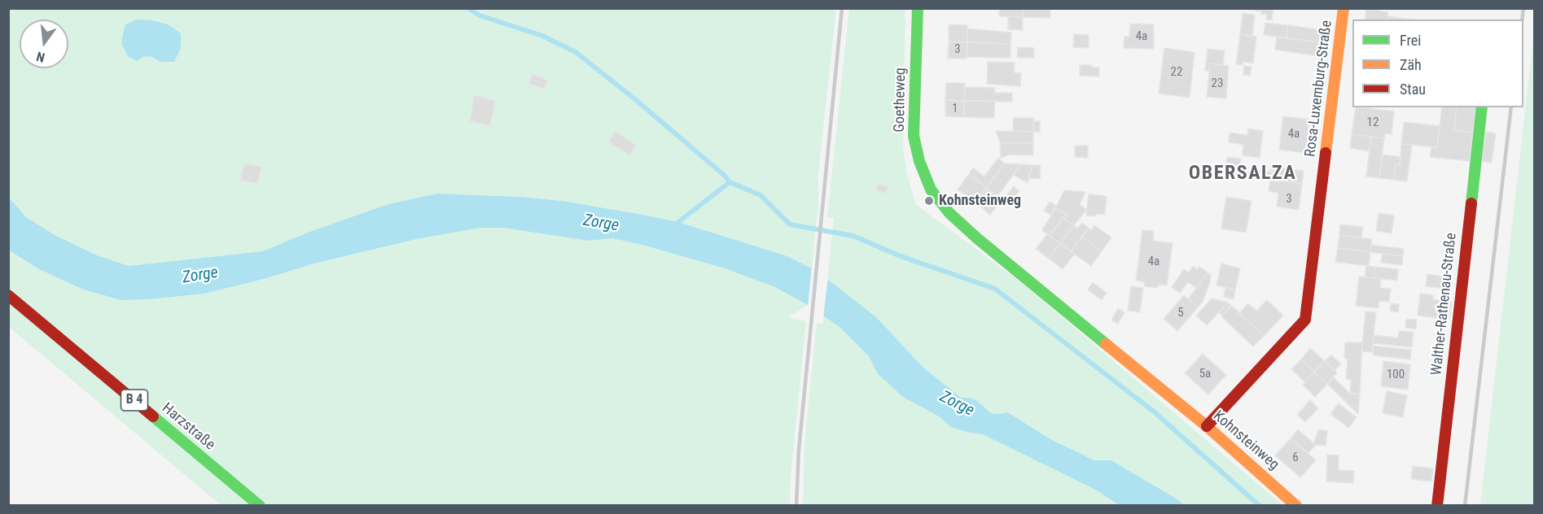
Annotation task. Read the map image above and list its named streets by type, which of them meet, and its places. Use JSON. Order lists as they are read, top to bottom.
{
  "streets": {
    "street": [
      "Rosa-Luxemburg-Straße",
      "Goetheweg",
      "Walther-Rathenau-Straße",
      "B 4",
      "Harzstraße",
      "Kohnsteinweg"
    ]
  },
  "crossings": [
    ["Rosa-Luxemburg-Straße", "Kohnsteinweg"],
    ["Goetheweg", "Kohnsteinweg"]
  ],
  "districts": ["OBERSALZA"],
  "water": ["Zorge"],
  "places": ["Kohnsteinweg"],
  "house_numbers": [
    "4a",
    "3",
    "22",
    "23",
    "1",
    "12",
    "4a",
    "3",
    "4a",
    "5",
    "5a",
    "100",
    "6"
  ],
  "legend": ["Frei", "Zäh", "Stau"],
  "north": "bottom"
}
